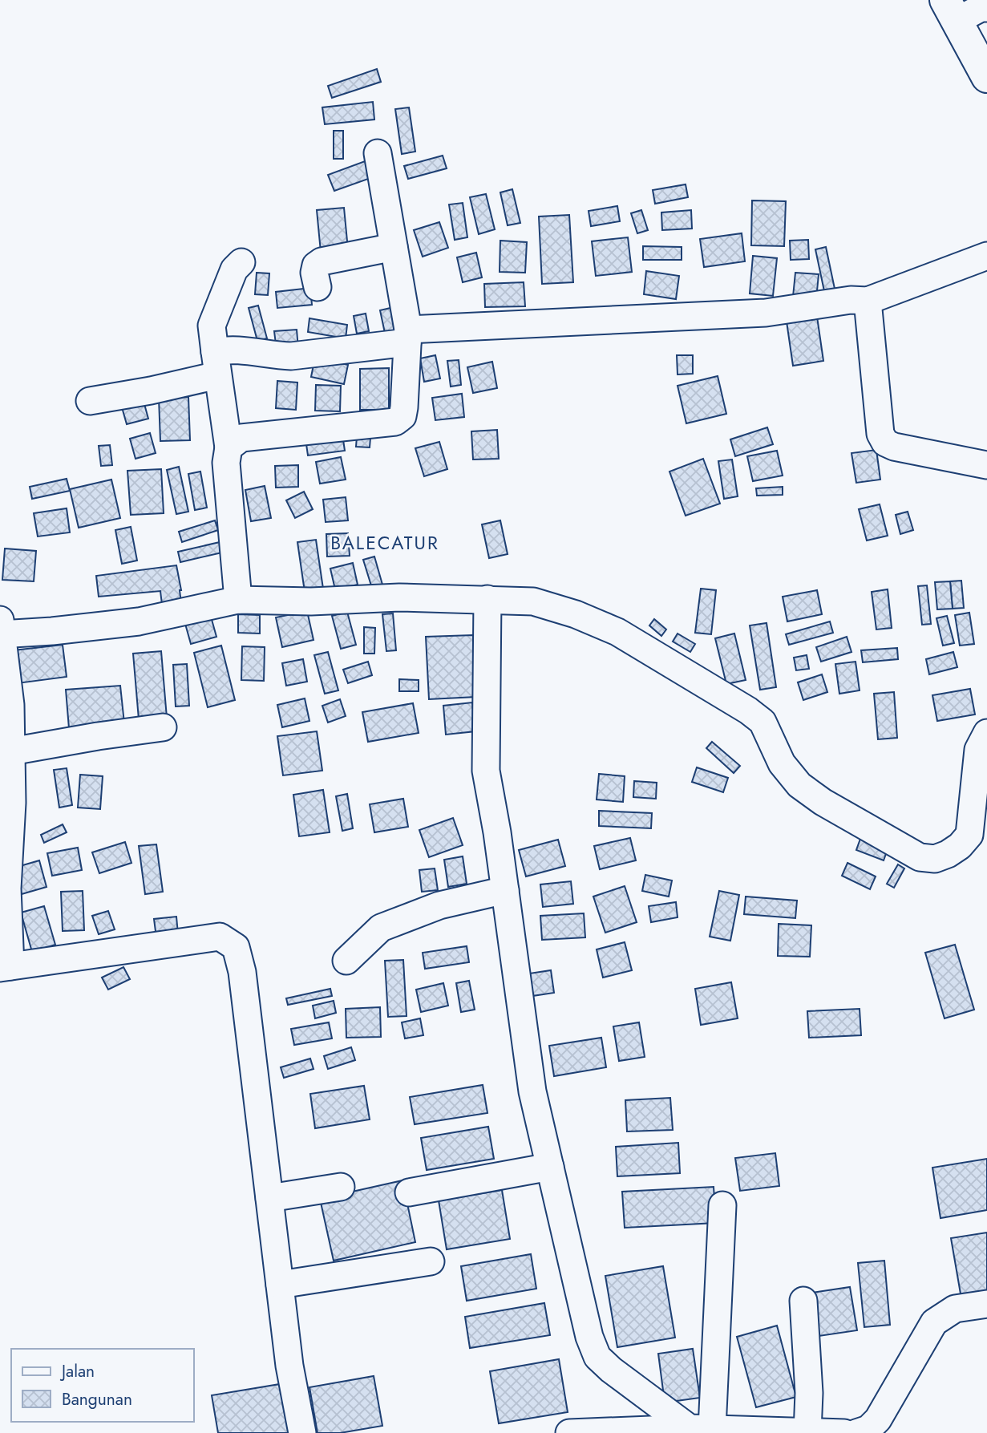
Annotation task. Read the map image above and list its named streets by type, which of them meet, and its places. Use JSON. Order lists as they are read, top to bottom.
{
  "districts": ["BALECATUR"],
  "legend": ["Jalan", "Bangunan"]
}
